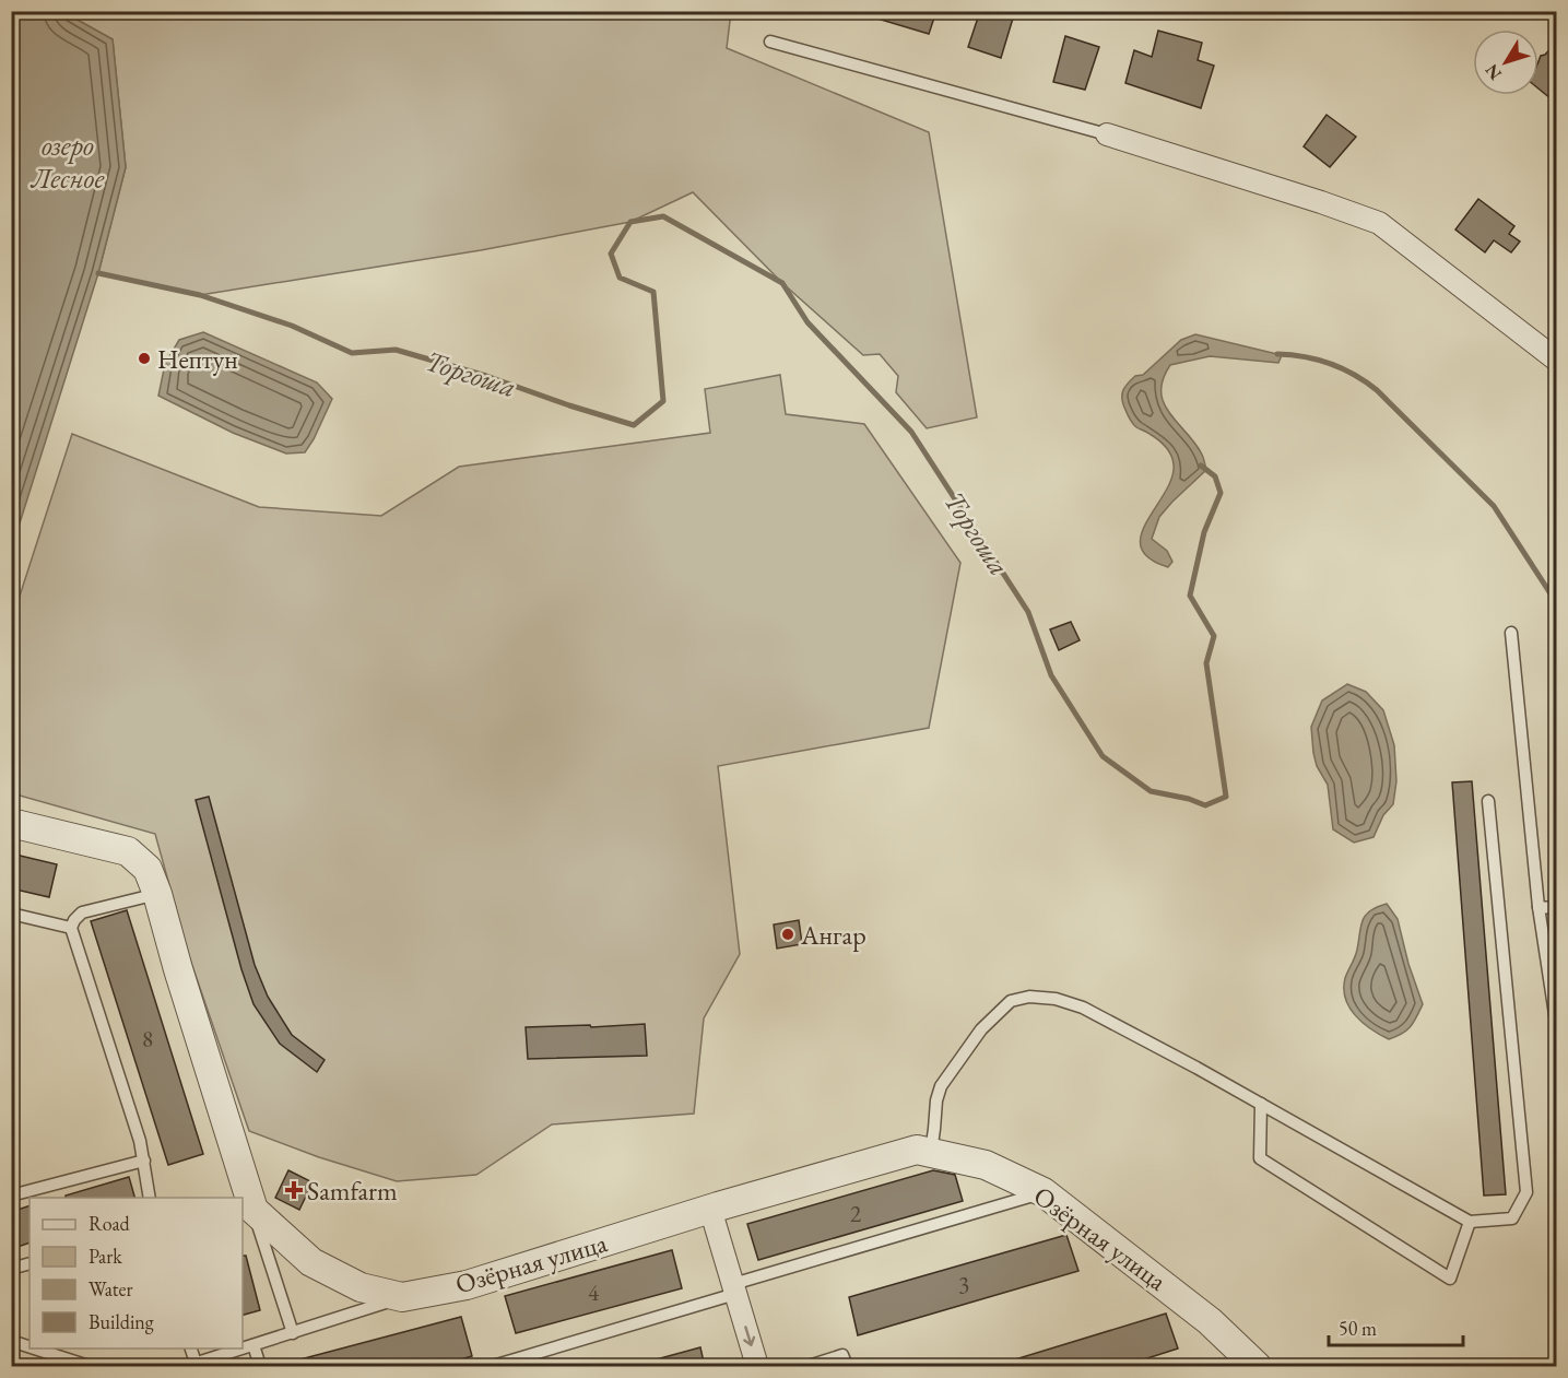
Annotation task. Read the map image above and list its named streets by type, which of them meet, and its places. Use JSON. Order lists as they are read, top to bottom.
{
  "streets": {
    "street": ["Озёрная улица"]
  },
  "water": ["озеро Лесное", "Торгоша"],
  "places": {
    "other": ["Нептун", "Ангар"],
    "health": ["Samfarm"]
  },
  "house_numbers": [
    "8",
    "2",
    "3",
    "4"
  ],
  "legend": [
    "Road",
    "Park",
    "Water",
    "Building"
  ],
  "scale_bar": "50 m",
  "north": "bottom left"
}
